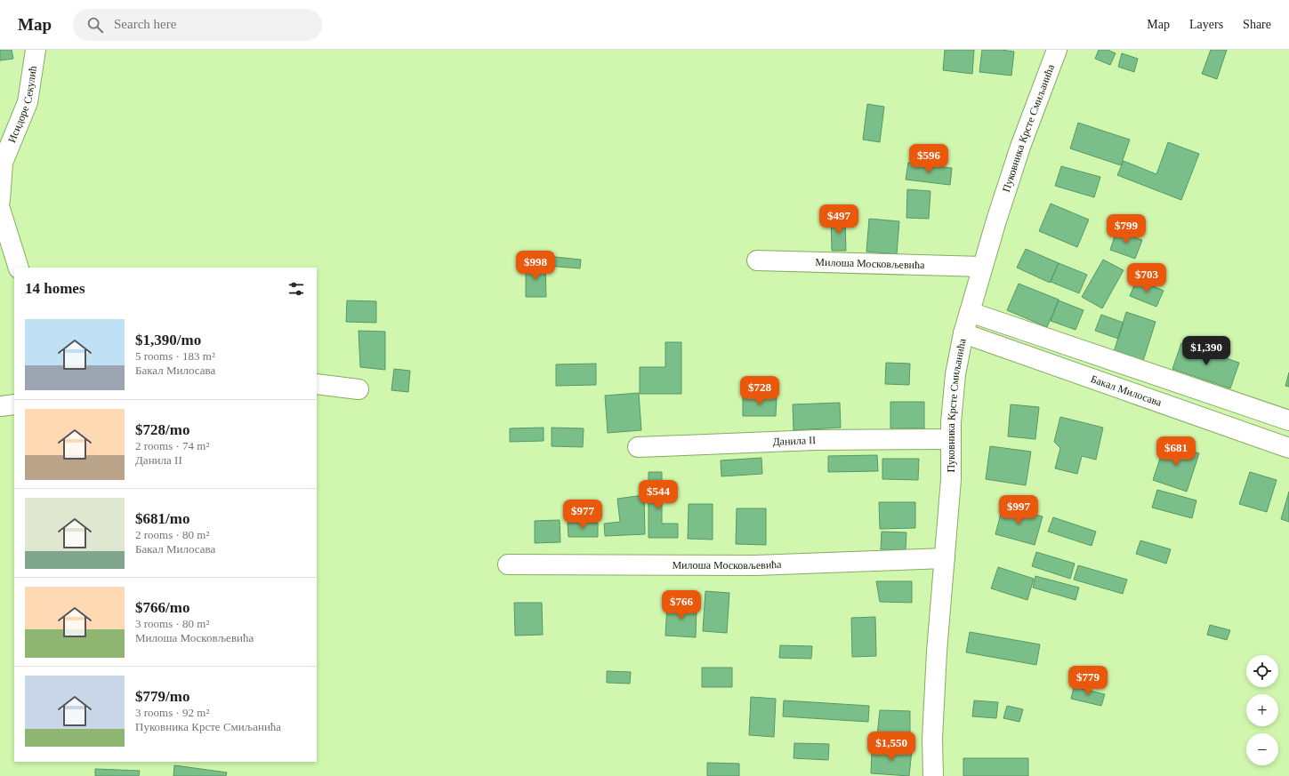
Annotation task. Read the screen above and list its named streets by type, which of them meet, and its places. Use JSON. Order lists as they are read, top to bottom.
{
  "streets": {
    "street": [
      "Исидоре Секулић",
      "Пуковника Крсте Смиљанића",
      "Милоша Московљевића",
      "Бакал Милосава",
      "Данила II"
    ]
  },
  "crossings": [
    ["Пуковника Крсте Смиљанића", "Милоша Московљевића"],
    ["Пуковника Крсте Смиљанића", "Бакал Милосава"],
    ["Пуковника Крсте Смиљанића", "Данила II"]
  ],
  "page": {
    "header": "Map",
    "search": "Search here",
    "nav": ["Map", "Layers", "Share"],
    "price": [
      "$596",
      "$497",
      "$799",
      "$998",
      "$703",
      "$1,390",
      "$728",
      "$681",
      "$544",
      "$997",
      "$977",
      "$766",
      "$779",
      "$1,550"
    ],
    "heading": "14 homes",
    "list": [
      {
        "name": "$1,390/mo",
        "note": "5 rooms · 183 m² · Бакал Милосава"
      },
      {
        "name": "$728/mo",
        "note": "2 rooms · 74 m² · Данила II"
      },
      {
        "name": "$681/mo",
        "note": "2 rooms · 80 m² · Бакал Милосава"
      },
      {
        "name": "$766/mo",
        "note": "3 rooms · 80 m² · Милоша Московљевића"
      },
      {
        "name": "$779/mo",
        "note": "3 rooms · 92 m² · Пуковника Крсте Смиљанића"
      }
    ],
    "map_buttons": ["+", "−"]
  }
}
